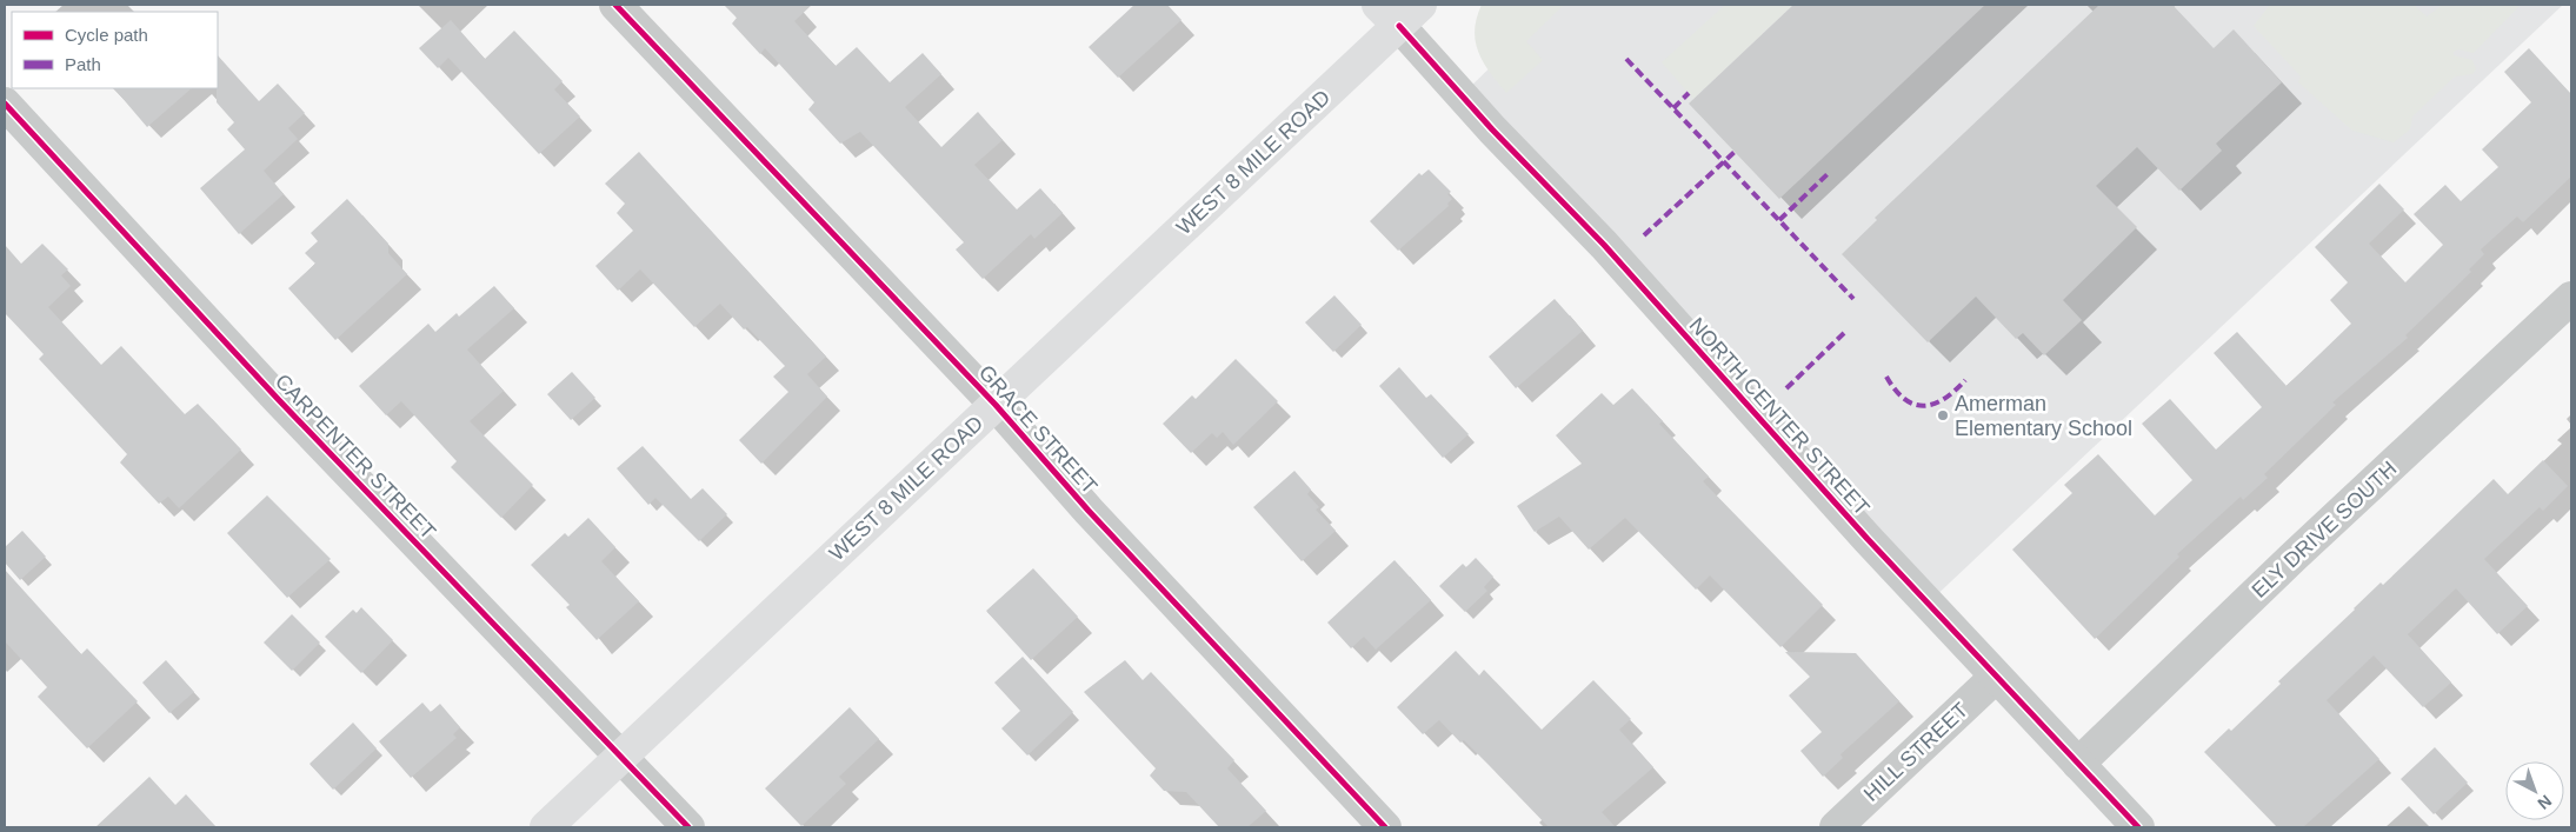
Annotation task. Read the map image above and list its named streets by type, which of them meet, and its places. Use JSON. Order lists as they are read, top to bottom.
{
  "streets": {
    "main road": ["WEST 8 MILE ROAD"],
    "street": [
      "NORTH CENTER STREET",
      "GRACE STREET",
      "CARPENTER STREET",
      "ELY DRIVE SOUTH",
      "HILL STREET"
    ]
  },
  "crossings": [
    ["WEST 8 MILE ROAD", "NORTH CENTER STREET"],
    ["WEST 8 MILE ROAD", "GRACE STREET"],
    ["WEST 8 MILE ROAD", "CARPENTER STREET"],
    ["NORTH CENTER STREET", "ELY DRIVE SOUTH"],
    ["NORTH CENTER STREET", "HILL STREET"]
  ],
  "places": ["Amerman Elementary School"],
  "legend": ["Cycle path", "Path"],
  "north": "bottom right"
}
